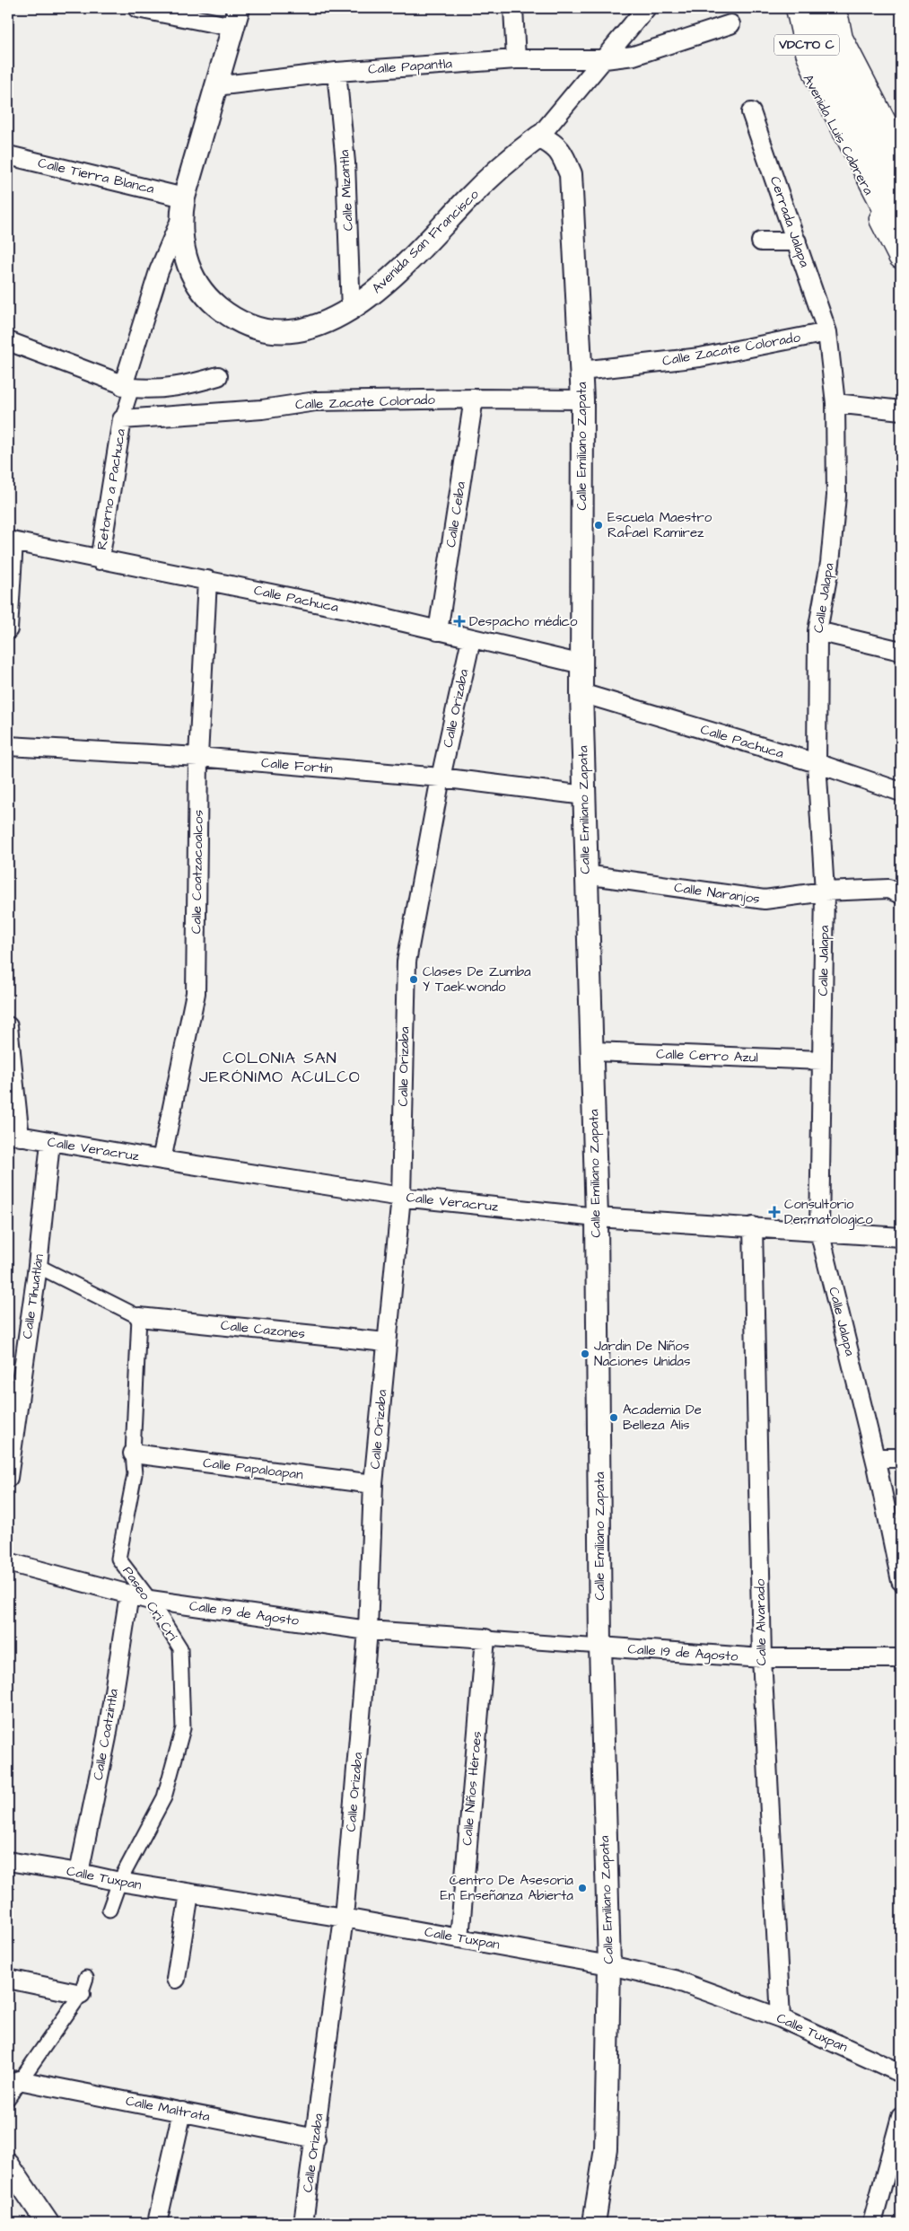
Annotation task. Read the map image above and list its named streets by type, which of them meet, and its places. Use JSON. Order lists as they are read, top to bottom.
{
  "streets": {
    "main road": ["VDCTO C", "Avenida Luis Cabrera"],
    "street": [
      "Calle Papantla",
      "Calle Tierra Blanca",
      "Calle Mizantla",
      "Cerrada Jalapa",
      "Avenida San Francisco",
      "Calle Zacate Colorado",
      "Calle Emiliano Zapata",
      "Retorno a Pachuca",
      "Calle Ceiba",
      "Calle Jalapa",
      "Calle Pachuca",
      "Calle Orizaba",
      "Calle Fortín",
      "Calle Coatzacoalcos",
      "Calle Naranjos",
      "Calle Cerro Azul",
      "Calle Veracruz",
      "Calle Tihuatlán",
      "Calle Cazones",
      "Calle Papaloapan",
      "Paseo Cri Crí",
      "Calle 19 de Agosto",
      "Calle Alvarado",
      "Calle Coatzintla",
      "Calle Niños Héroes",
      "Calle Tuxpan",
      "Calle Maltrata"
    ]
  },
  "crossings": [
    ["Calle Papantla", "Calle Mizantla"],
    ["Calle Papantla", "Avenida San Francisco"],
    ["Calle Tierra Blanca", "Avenida San Francisco"],
    ["Calle Mizantla", "Avenida San Francisco"],
    ["Cerrada Jalapa", "Calle Zacate Colorado"],
    ["Cerrada Jalapa", "Calle Jalapa"],
    ["Avenida San Francisco", "Calle Emiliano Zapata"],
    ["Calle Zacate Colorado", "Calle Emiliano Zapata"],
    ["Calle Zacate Colorado", "Retorno a Pachuca"],
    ["Calle Zacate Colorado", "Calle Ceiba"],
    ["Calle Zacate Colorado", "Calle Jalapa"],
    ["Calle Emiliano Zapata", "Calle Pachuca"],
    ["Calle Emiliano Zapata", "Calle Fortín"],
    ["Calle Emiliano Zapata", "Calle Naranjos"],
    ["Calle Emiliano Zapata", "Calle Cerro Azul"],
    ["Calle Emiliano Zapata", "Calle Veracruz"],
    ["Calle Emiliano Zapata", "Calle 19 de Agosto"],
    ["Calle Emiliano Zapata", "Calle Tuxpan"],
    ["Retorno a Pachuca", "Calle Pachuca"],
    ["Calle Ceiba", "Calle Pachuca"],
    ["Calle Jalapa", "Calle Pachuca"],
    ["Calle Jalapa", "Calle Naranjos"],
    ["Calle Jalapa", "Calle Cerro Azul"],
    ["Calle Jalapa", "Calle Veracruz"],
    ["Calle Pachuca", "Calle Orizaba"],
    ["Calle Pachuca", "Calle Coatzacoalcos"],
    ["Calle Orizaba", "Calle Fortín"],
    ["Calle Orizaba", "Calle Veracruz"],
    ["Calle Orizaba", "Calle Cazones"],
    ["Calle Orizaba", "Calle Papaloapan"],
    ["Calle Orizaba", "Calle 19 de Agosto"],
    ["Calle Orizaba", "Calle Tuxpan"],
    ["Calle Orizaba", "Calle Maltrata"],
    ["Calle Fortín", "Calle Coatzacoalcos"],
    ["Calle Coatzacoalcos", "Calle Veracruz"],
    ["Calle Veracruz", "Calle Tihuatlán"],
    ["Calle Veracruz", "Calle Alvarado"],
    ["Calle Cazones", "Paseo Cri Crí"],
    ["Calle Papaloapan", "Paseo Cri Crí"],
    ["Paseo Cri Crí", "Calle 19 de Agosto"],
    ["Paseo Cri Crí", "Calle Tuxpan"],
    ["Calle 19 de Agosto", "Calle Alvarado"],
    ["Calle 19 de Agosto", "Calle Coatzintla"],
    ["Calle 19 de Agosto", "Calle Niños Héroes"],
    ["Calle Alvarado", "Calle Tuxpan"],
    ["Calle Coatzintla", "Calle Tuxpan"],
    ["Calle Niños Héroes", "Calle Tuxpan"]
  ],
  "districts": ["COLONIA SAN JERÓNIMO ACULCO"],
  "places": {
    "other": [
      "Escuela Maestro Rafael Ramirez",
      "Clases De Zumba Y Taekwondo",
      "Jardin De Niños Naciones Unidas",
      "Academia De Belleza Alis",
      "Centro De Asesoria En Enseñanza Abierta"
    ],
    "health": ["Despacho médico", "Consultorio Dermatologico"]
  }
}
